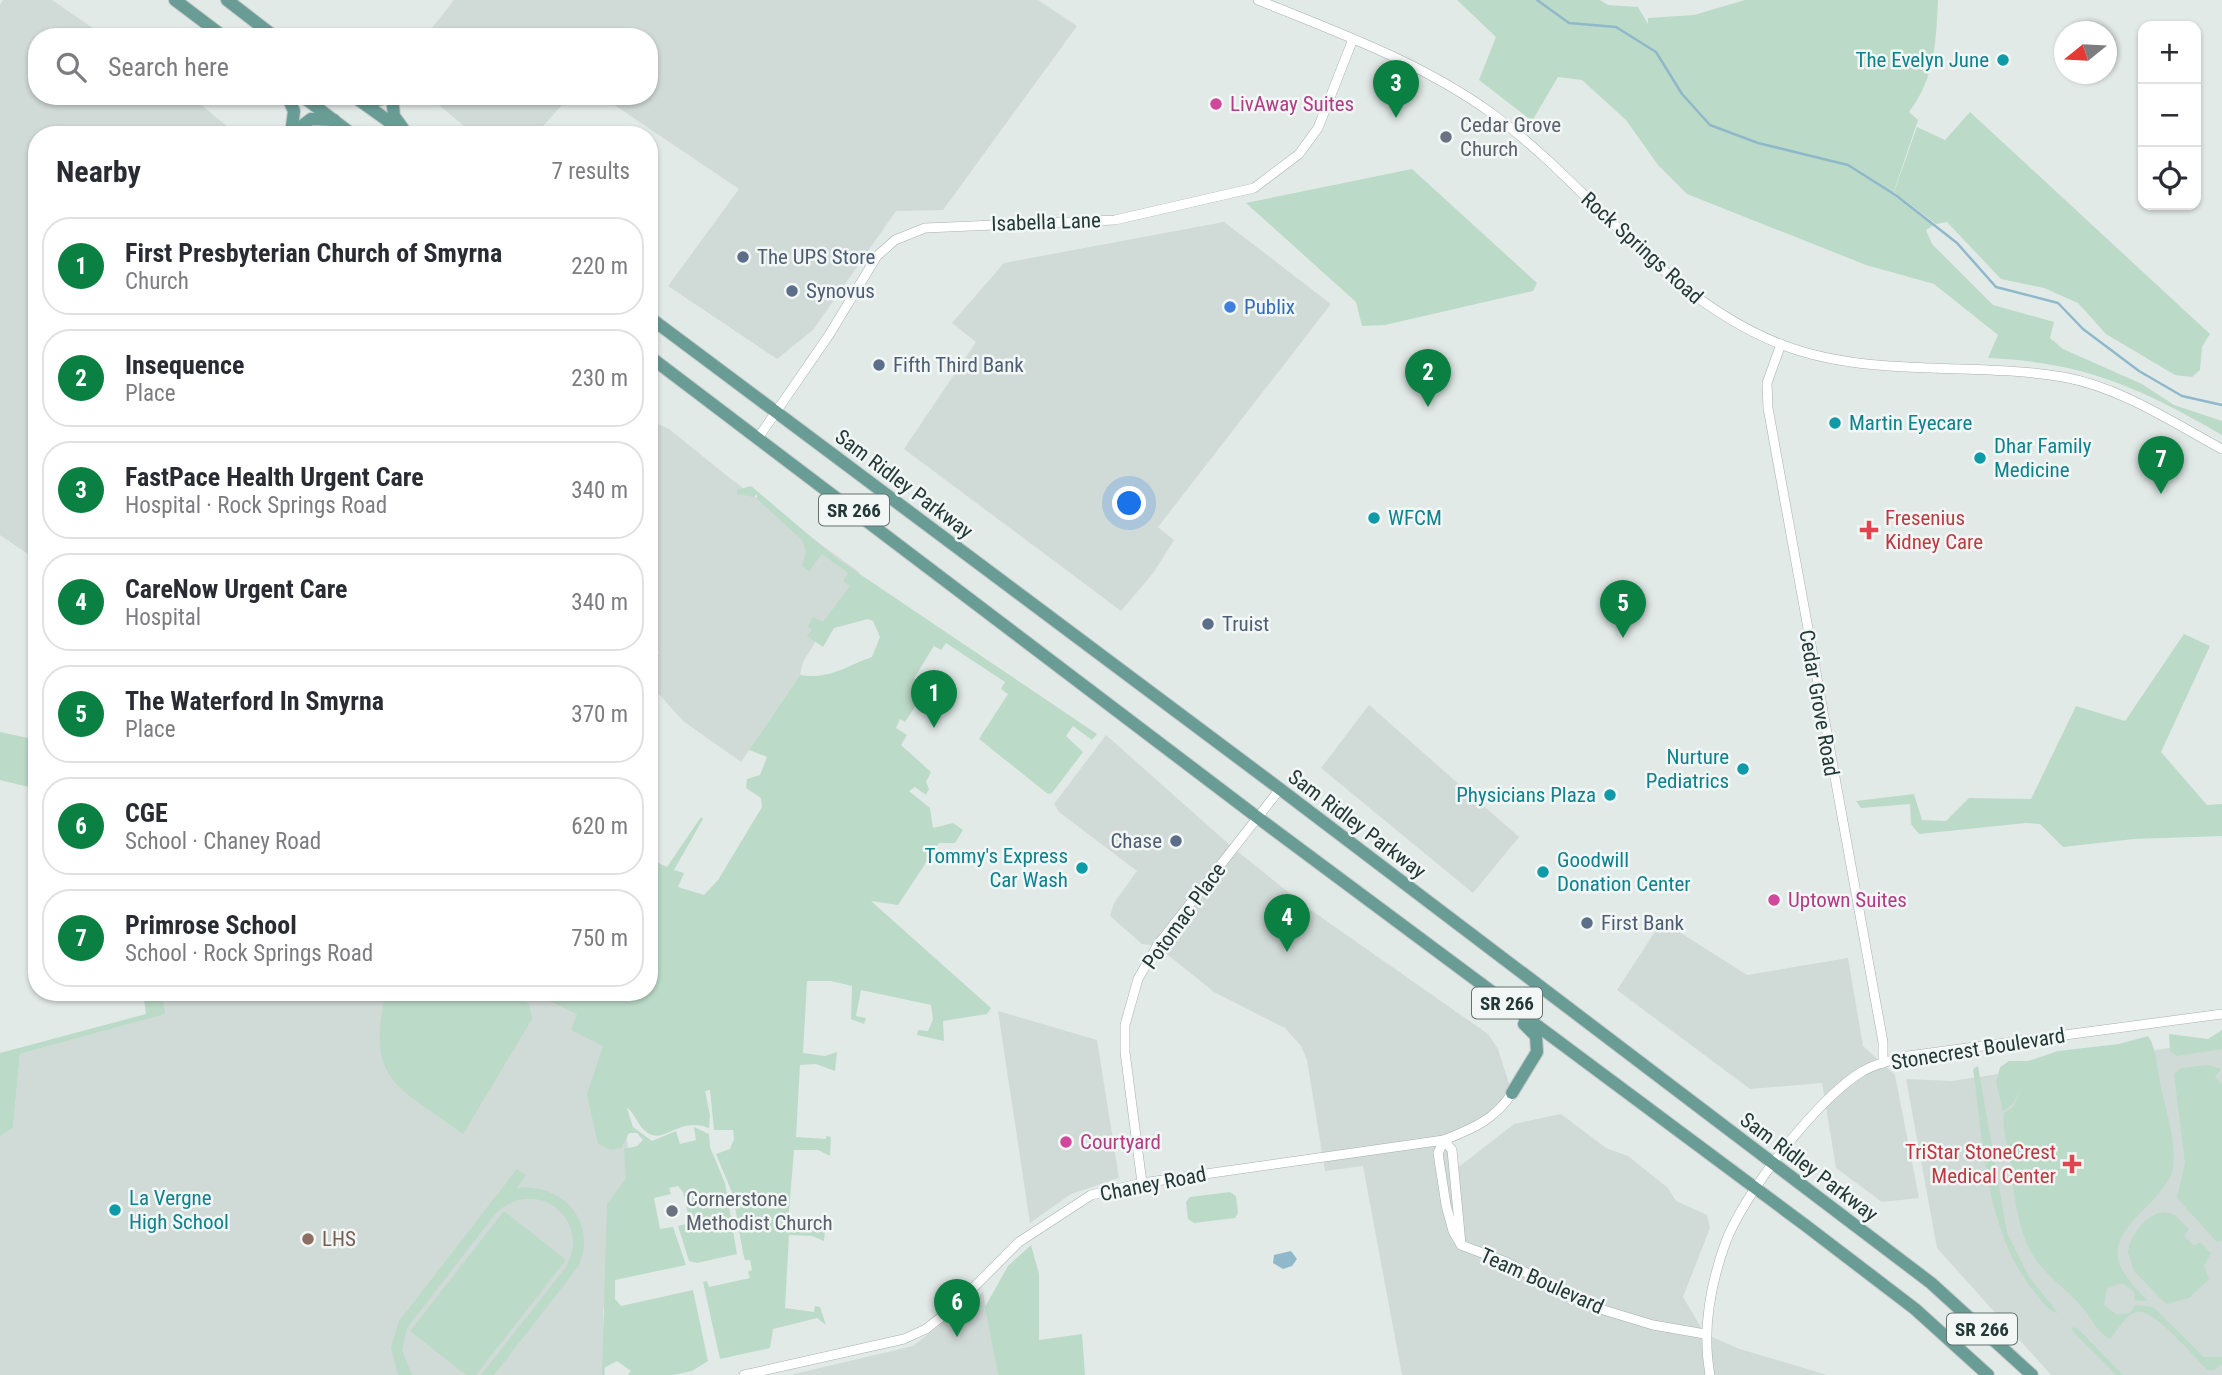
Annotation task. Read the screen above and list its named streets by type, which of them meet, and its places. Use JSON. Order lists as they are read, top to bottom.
{
  "streets": {
    "main road": ["Sam Ridley Parkway", "SR 266"],
    "street": [
      "Isabella Lane",
      "Rock Springs Road",
      "Cedar Grove Road",
      "Potomac Place",
      "Stonecrest Boulevard",
      "Chaney Road",
      "Team Boulevard"
    ]
  },
  "crossings": [
    ["Isabella Lane", "Rock Springs Road"],
    ["Isabella Lane", "Sam Ridley Parkway"],
    ["Isabella Lane", "SR 266"],
    ["Rock Springs Road", "Cedar Grove Road"],
    ["Sam Ridley Parkway", "Potomac Place"],
    ["Sam Ridley Parkway", "Stonecrest Boulevard"],
    ["SR 266", "Potomac Place"],
    ["SR 266", "Stonecrest Boulevard"],
    ["Cedar Grove Road", "Stonecrest Boulevard"],
    ["Potomac Place", "Chaney Road"],
    ["Stonecrest Boulevard", "Team Boulevard"],
    ["Chaney Road", "Team Boulevard"]
  ],
  "places": {
    "other": [
      "The Evelyn June",
      "LivAway Suites",
      "Cedar Grove Church",
      "The UPS Store",
      "Synovus",
      "Publix",
      "Fifth Third Bank",
      "Martin Eyecare",
      "Dhar Family Medicine",
      "WFCM",
      "Truist",
      "Nurture Pediatrics",
      "Physicians Plaza",
      "Chase",
      "Tommy's Express Car Wash",
      "Goodwill Donation Center",
      "Uptown Suites",
      "First Bank",
      "Courtyard",
      "La Vergne High School",
      "Cornerstone Methodist Church",
      "LHS"
    ],
    "health": ["Fresenius Kidney Care", "TriStar StoneCrest Medical Center"]
  },
  "north": "left",
  "page": {
    "map_buttons": ["+", "−"],
    "search": "Search here",
    "pins": [
      "3",
      "2",
      "7",
      "5",
      "1",
      "4",
      "6"
    ],
    "heading": ["Nearby", "7 results"],
    "list": [
      {
        "mark": "1",
        "name": "First Presbyterian Church of Smyrna",
        "note": "Church",
        "value": "220 m"
      },
      {
        "mark": "2",
        "name": "Insequence",
        "note": "Place",
        "value": "230 m"
      },
      {
        "mark": "3",
        "name": "FastPace Health Urgent Care",
        "note": "Hospital · Rock Springs Road",
        "value": "340 m"
      },
      {
        "mark": "4",
        "name": "CareNow Urgent Care",
        "note": "Hospital",
        "value": "340 m"
      },
      {
        "mark": "5",
        "name": "The Waterford In Smyrna",
        "note": "Place",
        "value": "370 m"
      },
      {
        "mark": "6",
        "name": "CGE",
        "note": "School · Chaney Road",
        "value": "620 m"
      },
      {
        "mark": "7",
        "name": "Primrose School",
        "note": "School · Rock Springs Road",
        "value": "750 m"
      }
    ]
  }
}
